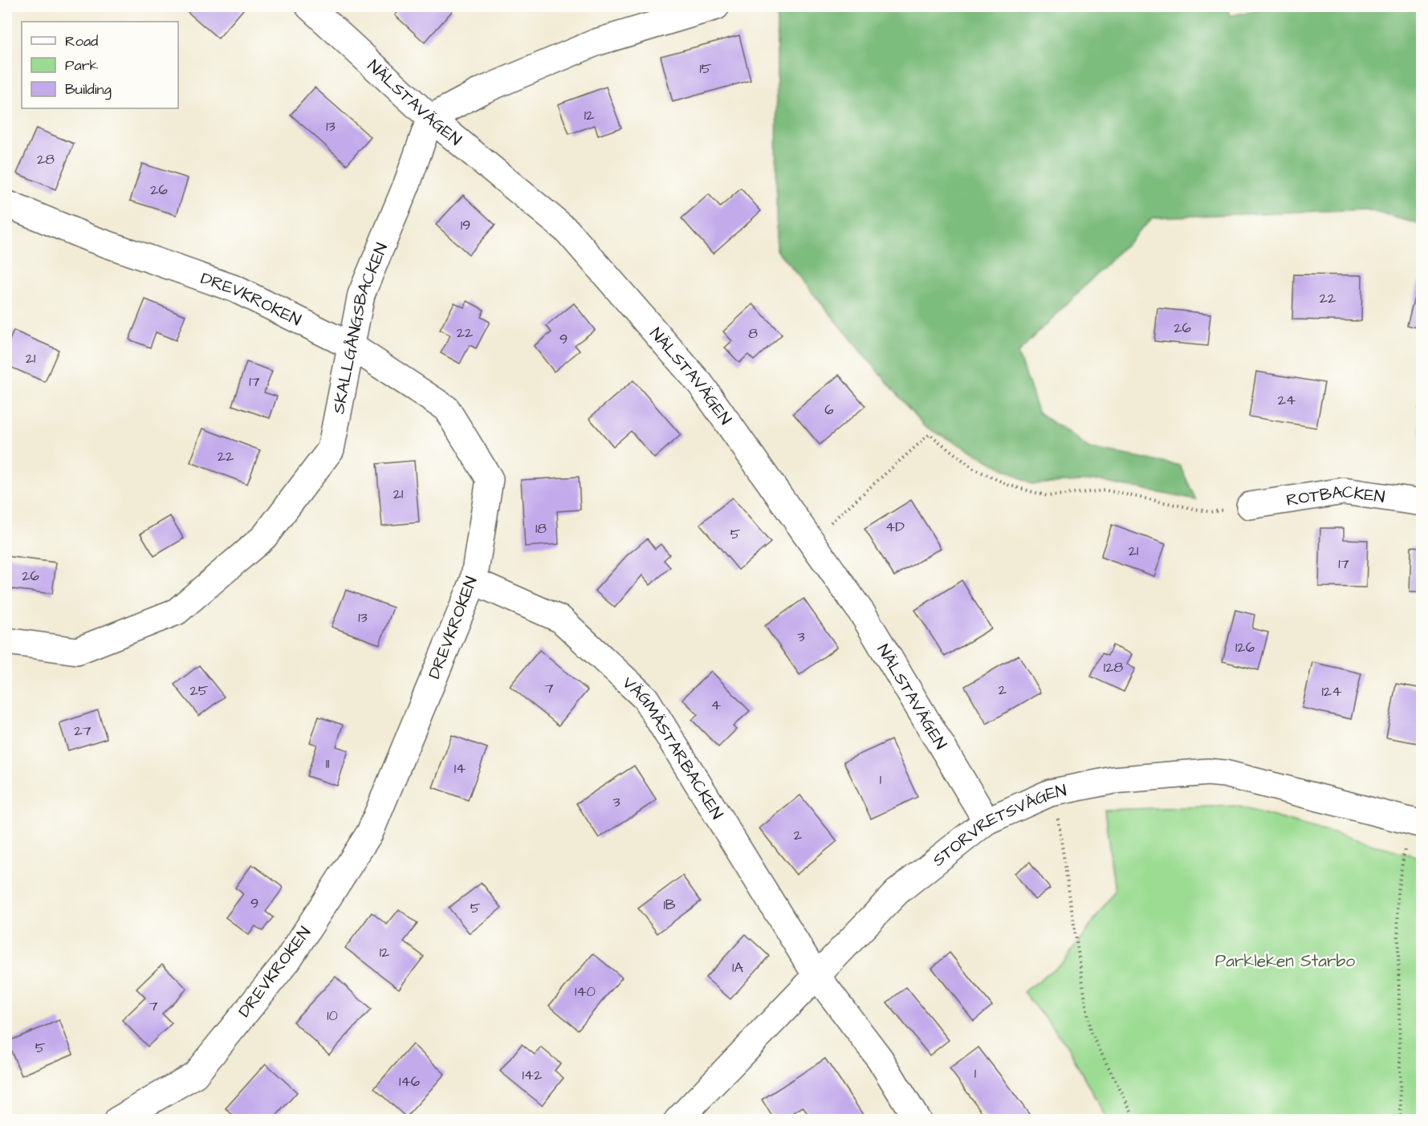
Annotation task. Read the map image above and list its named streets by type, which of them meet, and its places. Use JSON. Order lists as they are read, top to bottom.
{
  "streets": {
    "street": [
      "NÄLSTAVÄGEN",
      "DREVKROKEN",
      "SKALLGÅNGSBACKEN",
      "ROTBACKEN",
      "VÄGMÄSTARBACKEN",
      "STORVRETSVÄGEN"
    ]
  },
  "crossings": [
    ["NÄLSTAVÄGEN", "SKALLGÅNGSBACKEN"],
    ["NÄLSTAVÄGEN", "STORVRETSVÄGEN"],
    ["DREVKROKEN", "SKALLGÅNGSBACKEN"],
    ["DREVKROKEN", "VÄGMÄSTARBACKEN"],
    ["VÄGMÄSTARBACKEN", "STORVRETSVÄGEN"]
  ],
  "parks": ["Parkleken Starbo"],
  "house_numbers": [
    "15",
    "12",
    "13",
    "28",
    "26",
    "19",
    "22",
    "26",
    "22",
    "8",
    "9",
    "21",
    "17",
    "24",
    "6",
    "22",
    "21",
    "4D",
    "18",
    "5",
    "21",
    "17",
    "26",
    "13",
    "3",
    "126",
    "128",
    "7",
    "2",
    "25",
    "124",
    "4",
    "27",
    "11",
    "14",
    "1",
    "3",
    "2",
    "9",
    "1B",
    "5",
    "12",
    "1A",
    "140",
    "7",
    "10",
    "5",
    "1",
    "142",
    "146"
  ],
  "legend": ["Road", "Park", "Building"]
}
